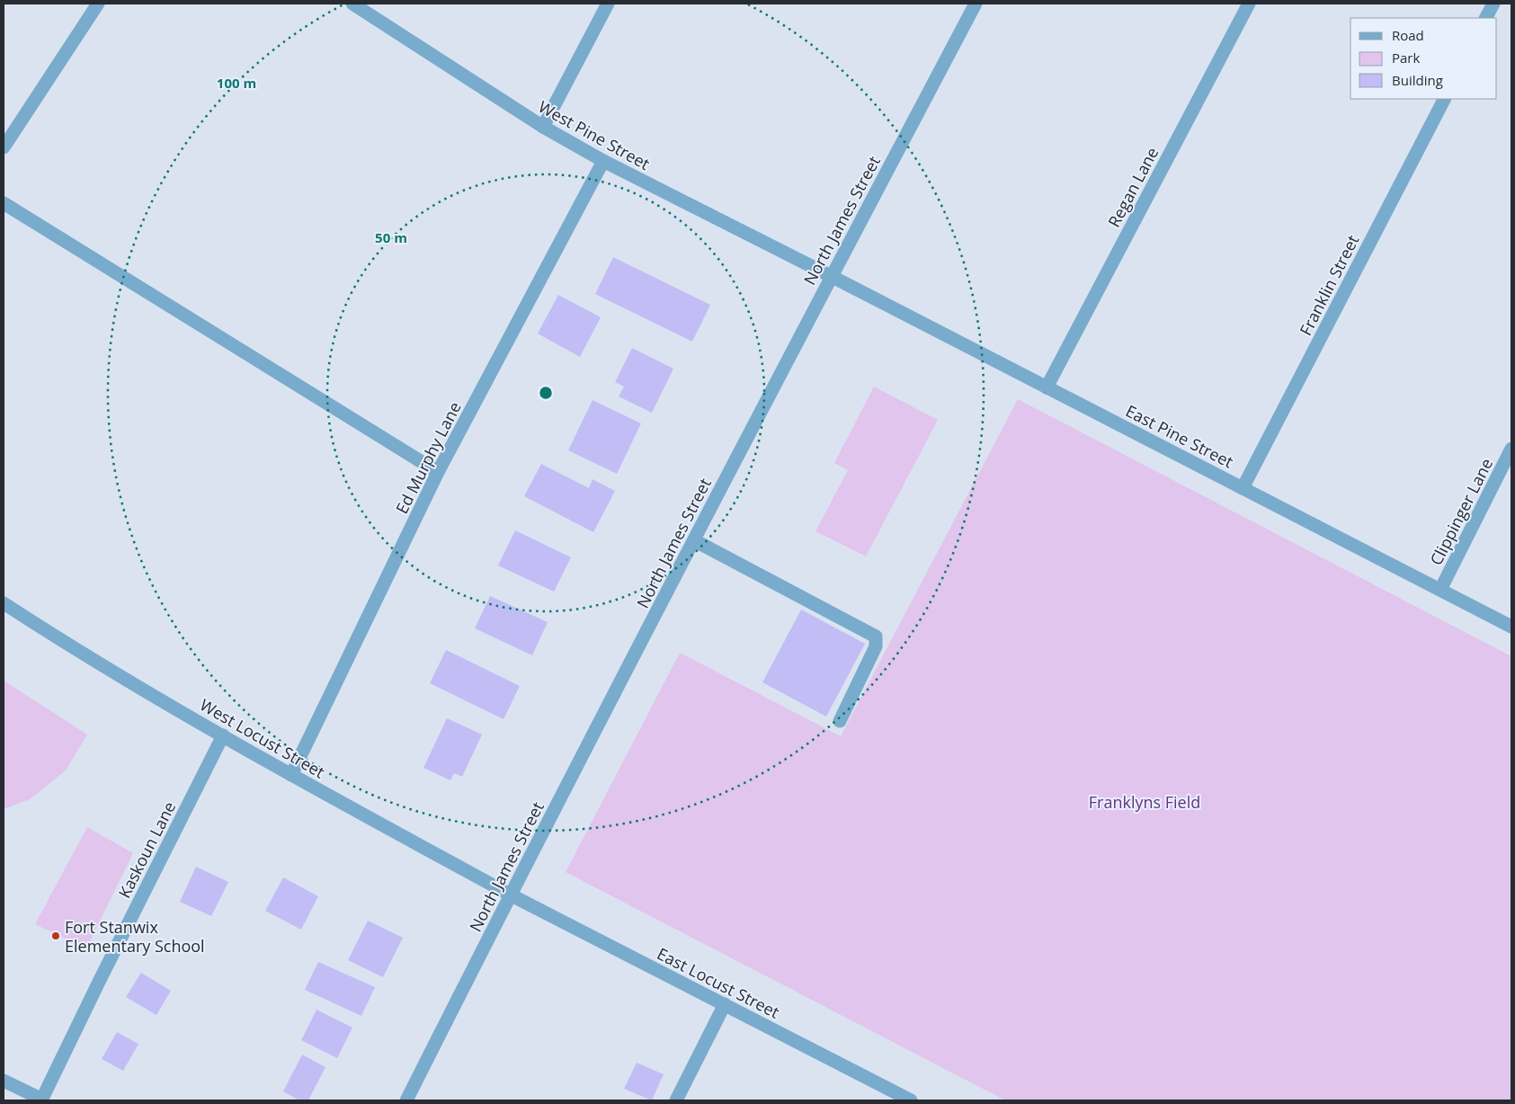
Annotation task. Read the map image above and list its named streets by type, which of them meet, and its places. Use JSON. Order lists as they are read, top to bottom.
{
  "streets": {
    "street": [
      "West Pine Street",
      "Regan Lane",
      "North James Street",
      "Franklin Street",
      "East Pine Street",
      "Ed Murphy Lane",
      "Clippinger Lane",
      "West Locust Street",
      "Kaskoun Lane",
      "East Locust Street"
    ]
  },
  "crossings": [
    ["West Pine Street", "North James Street"],
    ["West Pine Street", "East Pine Street"],
    ["West Pine Street", "Ed Murphy Lane"],
    ["Regan Lane", "East Pine Street"],
    ["North James Street", "East Pine Street"],
    ["North James Street", "West Locust Street"],
    ["North James Street", "East Locust Street"],
    ["Franklin Street", "East Pine Street"],
    ["East Pine Street", "Clippinger Lane"],
    ["Ed Murphy Lane", "West Locust Street"],
    ["West Locust Street", "Kaskoun Lane"],
    ["West Locust Street", "East Locust Street"]
  ],
  "parks": ["Franklyns Field"],
  "places": ["Fort Stanwix Elementary School"],
  "legend": ["Road", "Park", "Building"],
  "rings": ["100 m", "50 m"]
}
